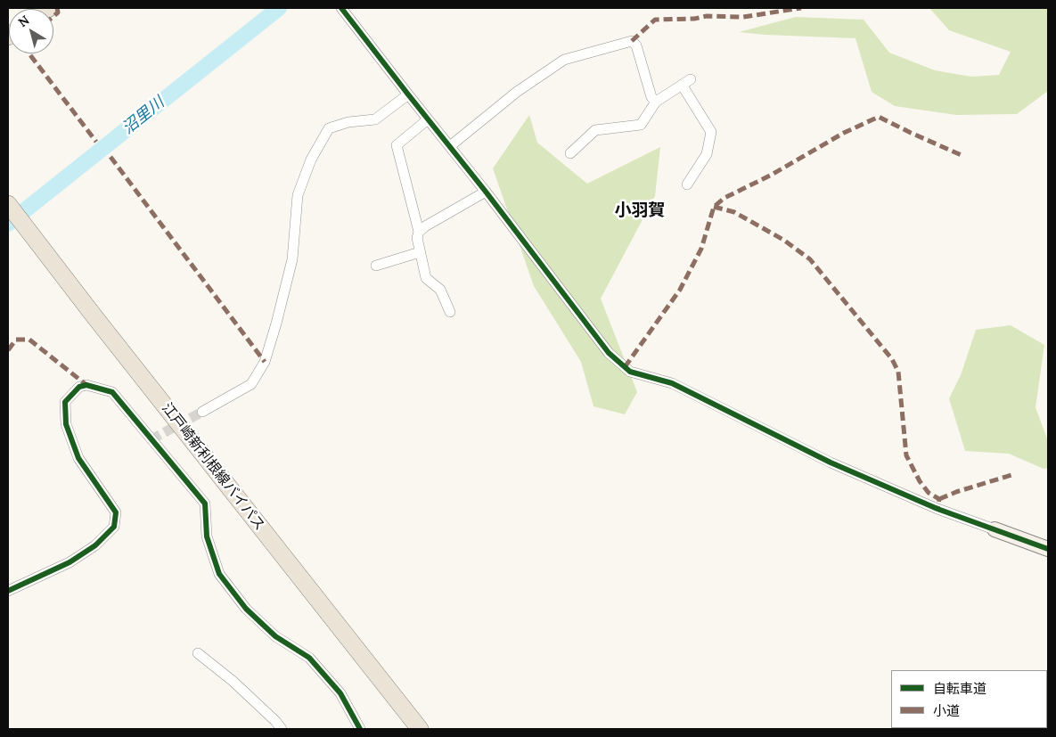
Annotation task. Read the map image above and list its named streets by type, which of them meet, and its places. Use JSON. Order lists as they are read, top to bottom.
{
  "streets": {
    "main road": ["江戸崎新利根線バイパス"]
  },
  "districts": ["小羽賀"],
  "water": ["沼里川"],
  "legend": ["自転車道", "小道"],
  "north": "top left"
}
